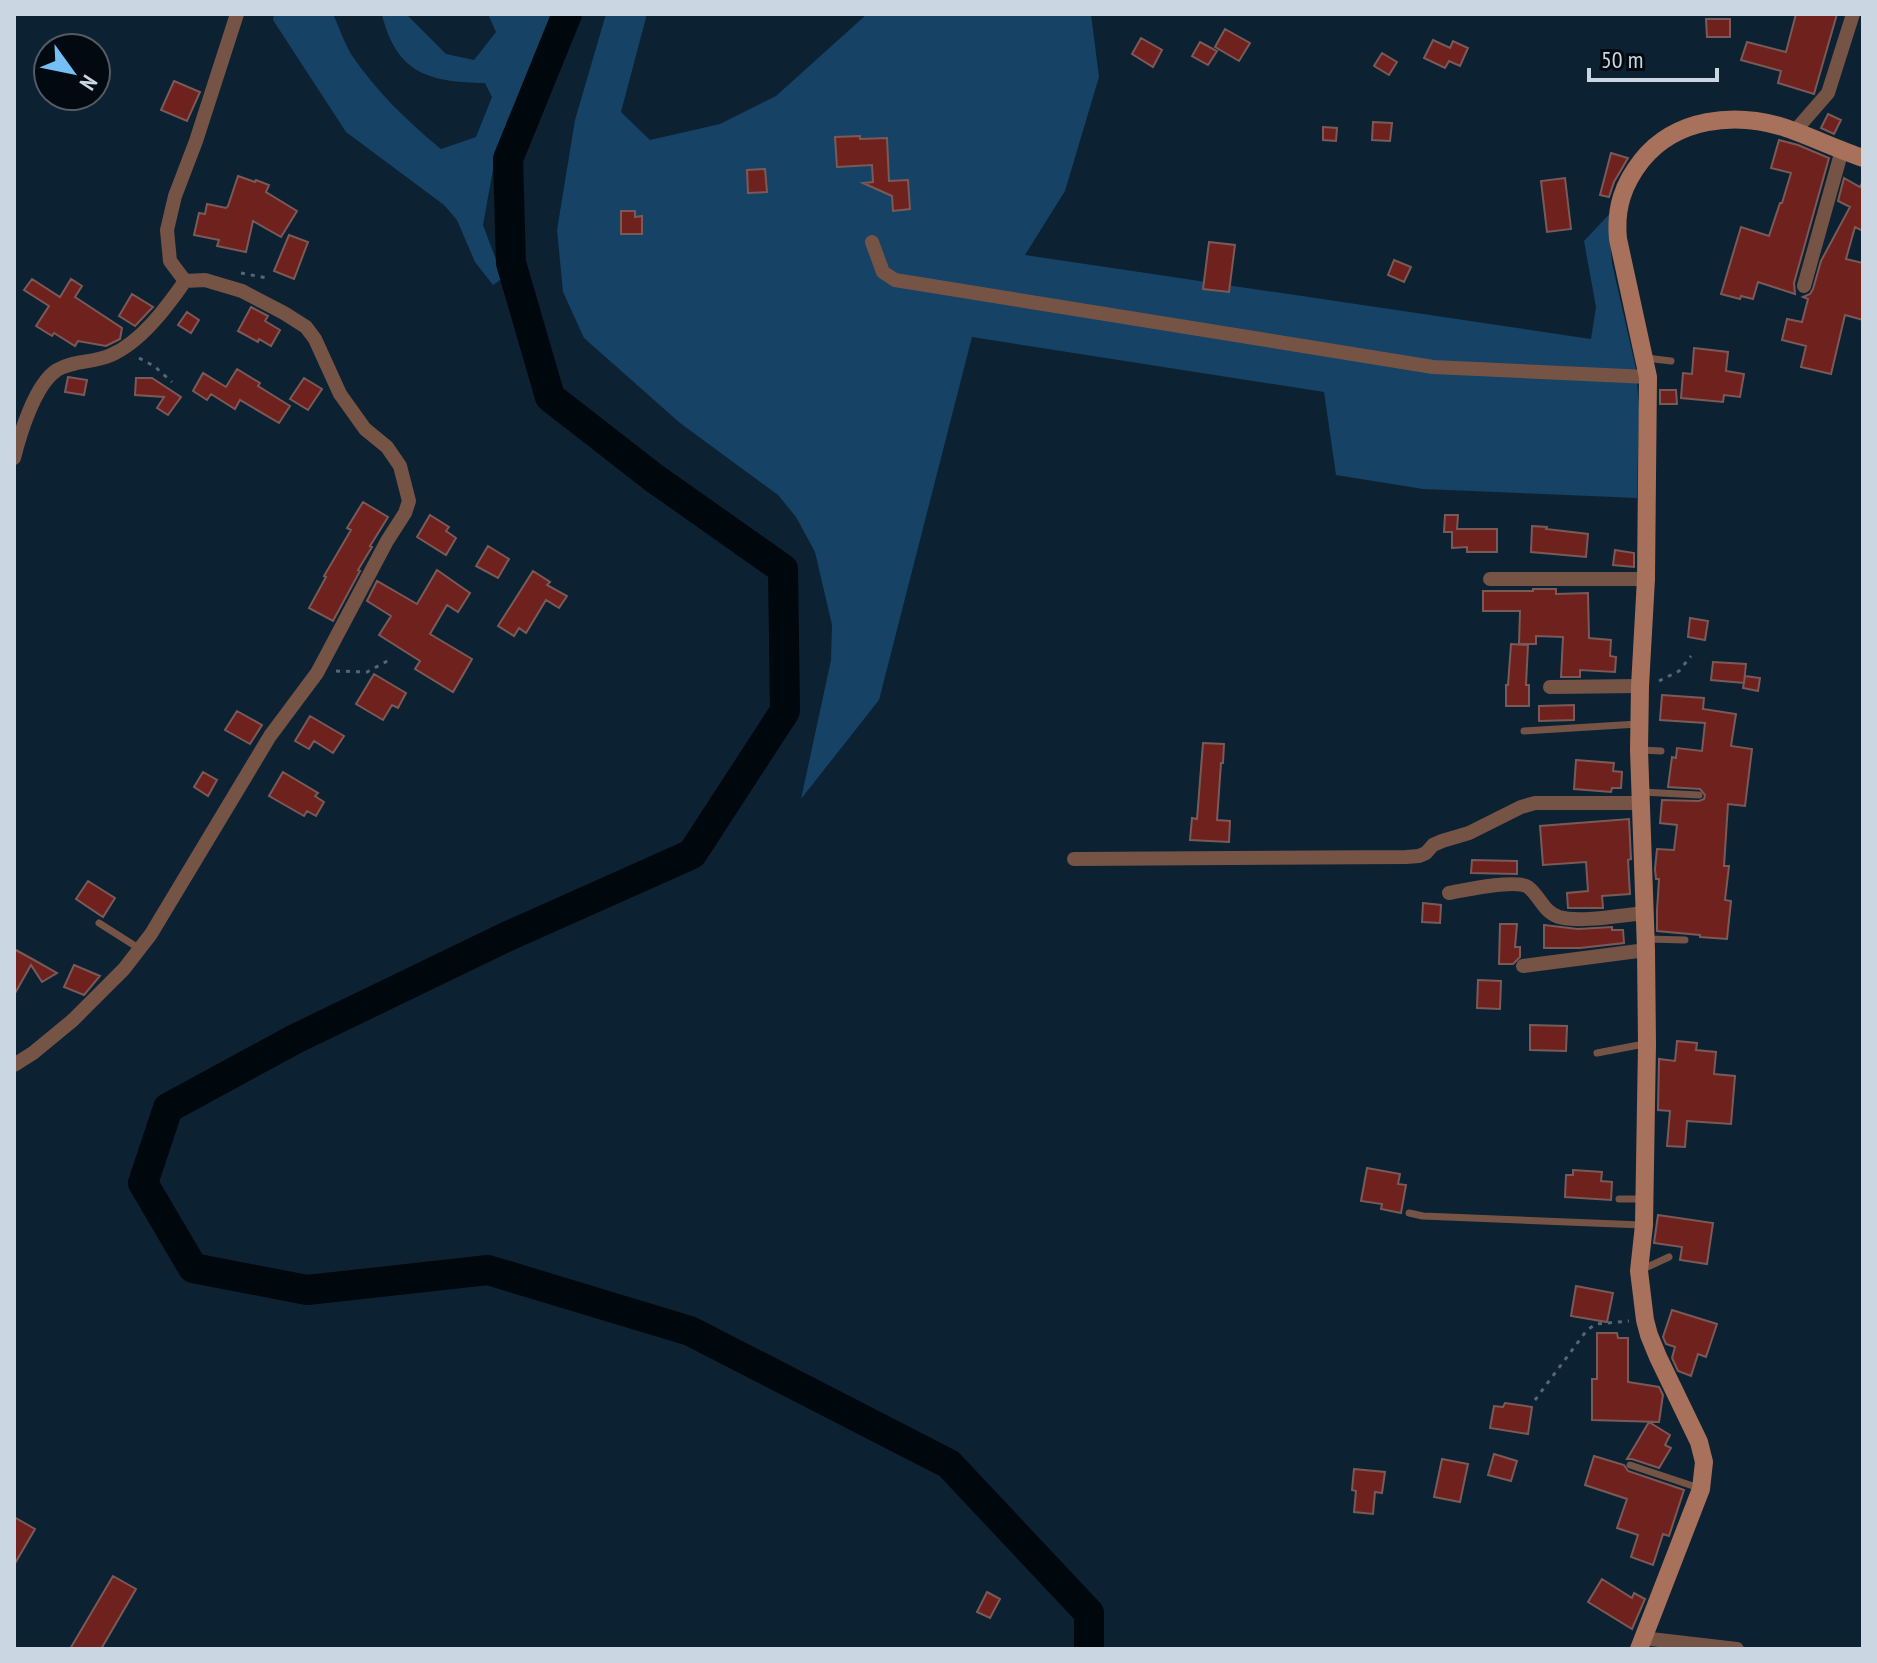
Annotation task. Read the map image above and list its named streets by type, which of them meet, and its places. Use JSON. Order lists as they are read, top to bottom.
{
  "scale_bar": "50 m",
  "north": "bottom right"
}
